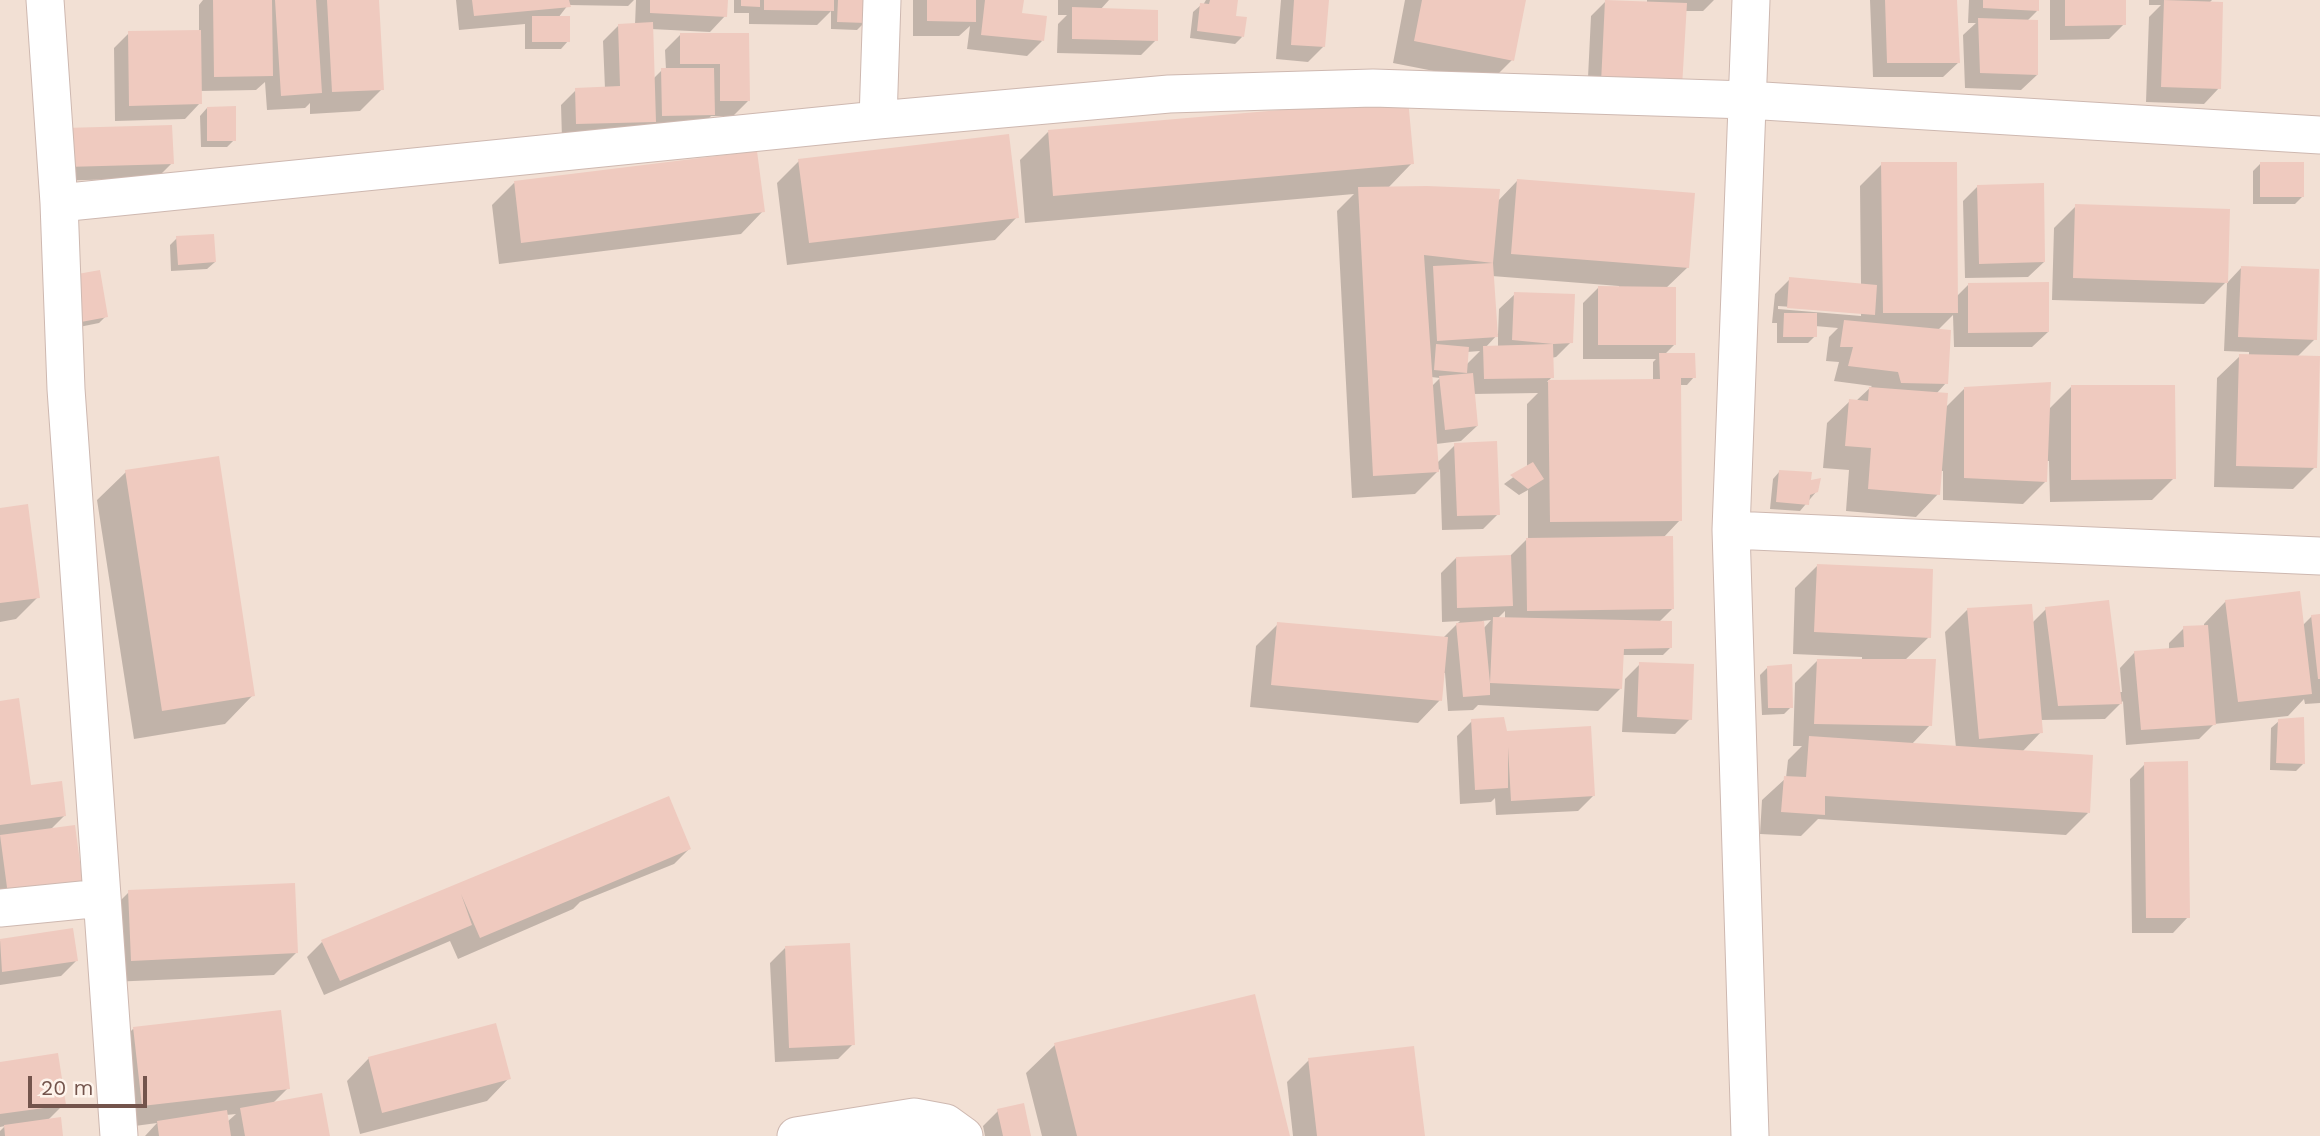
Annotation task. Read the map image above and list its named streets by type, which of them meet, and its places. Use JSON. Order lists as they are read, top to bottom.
{
  "scale_bar": "20 m"
}
